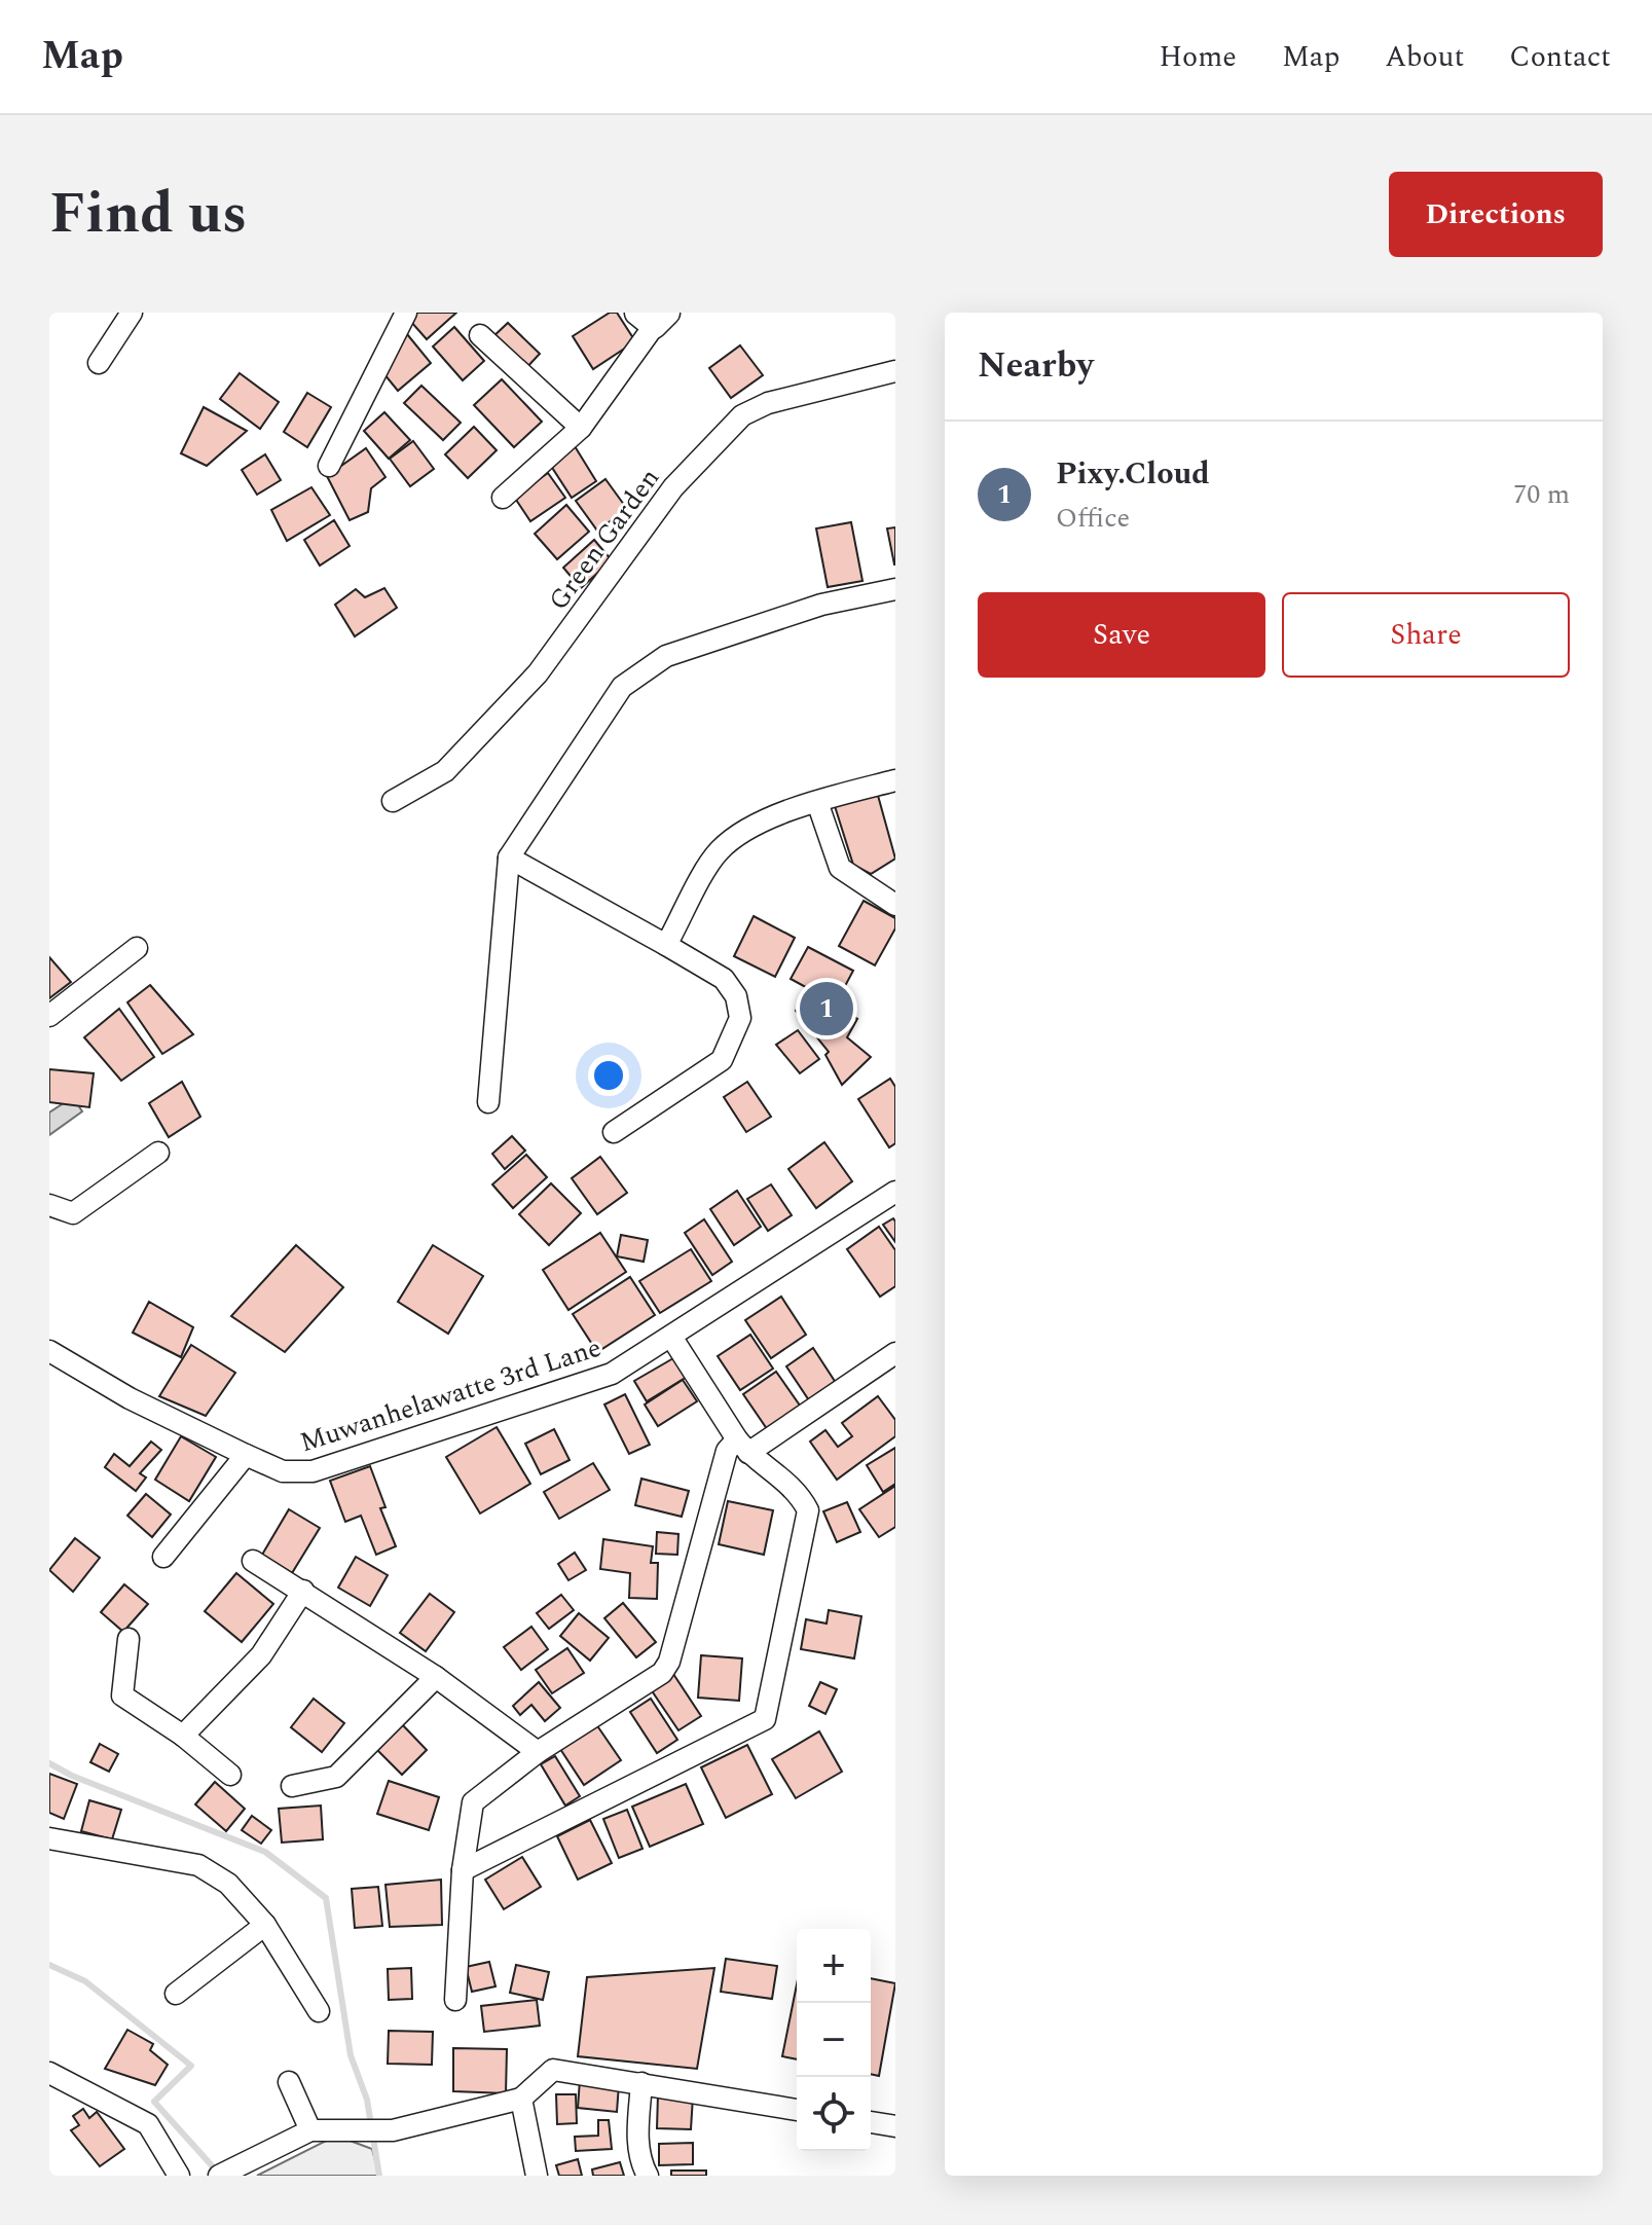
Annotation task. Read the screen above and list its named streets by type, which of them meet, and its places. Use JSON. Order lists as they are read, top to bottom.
{
  "streets": {
    "street": ["Green Garden", "Muwanhelawatte 3rd Lane"]
  },
  "page": {
    "header": "Map",
    "nav": [
      "Home",
      "Map",
      "About",
      "Contact"
    ],
    "title": "Find us",
    "buttons": [
      "Directions",
      ["Save", "Share"]
    ],
    "heading": "Nearby",
    "list": [
      {
        "mark": "1",
        "name": "Pixy.Cloud",
        "note": "Office",
        "value": "70 m"
      }
    ],
    "pins": "1",
    "map_buttons": ["+", "−"]
  }
}
